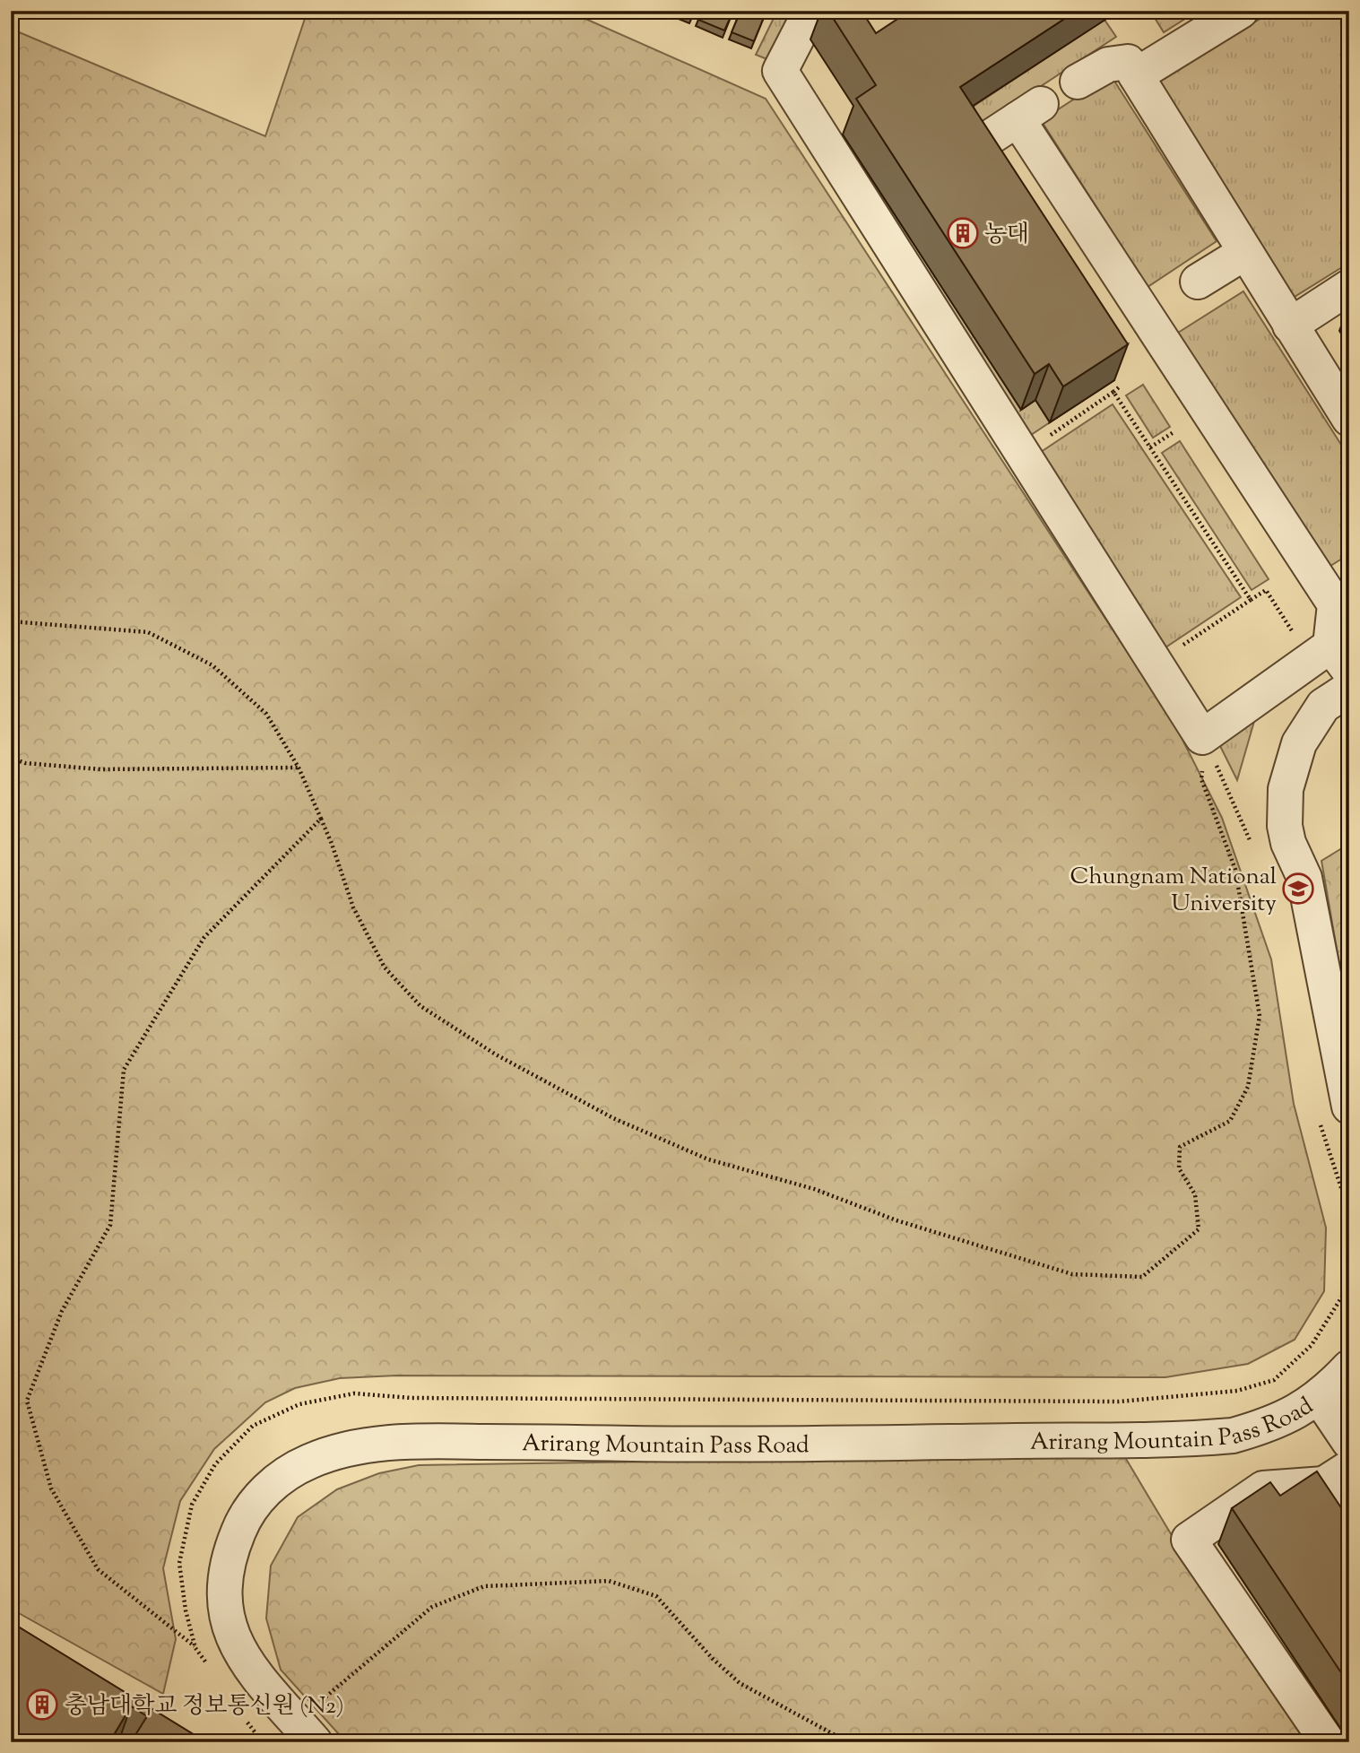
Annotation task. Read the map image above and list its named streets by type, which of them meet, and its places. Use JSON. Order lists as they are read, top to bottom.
{
  "streets": {
    "street": ["Arirang Mountain Pass Road"]
  },
  "places": {
    "building": ["농대", "충남대학교 정보통신원 (N2)"],
    "school or university": ["Chungnam National University"]
  }
}
